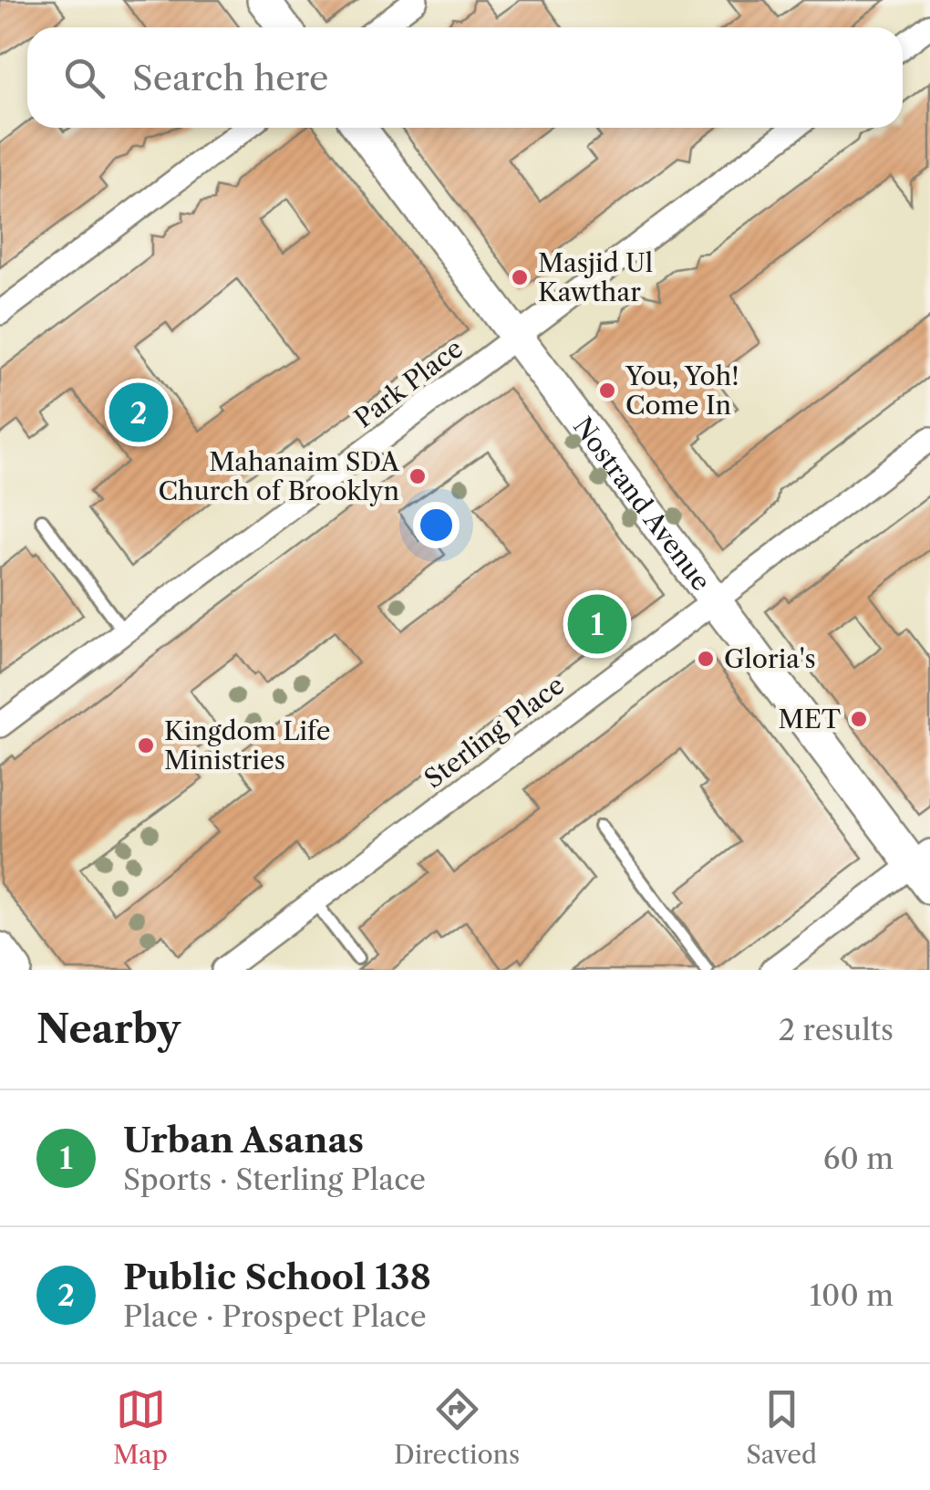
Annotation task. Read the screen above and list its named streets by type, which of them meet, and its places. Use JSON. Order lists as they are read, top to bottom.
{
  "streets": {
    "main road": ["Nostrand Avenue"],
    "street": ["Park Place", "Sterling Place"]
  },
  "crossings": [
    ["Park Place", "Nostrand Avenue"],
    ["Nostrand Avenue", "Sterling Place"]
  ],
  "places": [
    "Masjid Ul Kawthar",
    "You, Yoh! Come In",
    "Mahanaim SDA Church of Brooklyn",
    "Gloria's",
    "MET",
    "Kingdom Life Ministries"
  ],
  "page": {
    "search": "Search here",
    "pins": ["2", "1"],
    "heading": ["Nearby", "2 results"],
    "list": [
      {
        "mark": "1",
        "name": "Urban Asanas",
        "note": "Sports · Sterling Place",
        "value": "60 m"
      },
      {
        "mark": "2",
        "name": "Public School 138",
        "note": "Place · Prospect Place",
        "value": "100 m"
      }
    ],
    "nav": ["Map", "Directions", "Saved"]
  }
}
